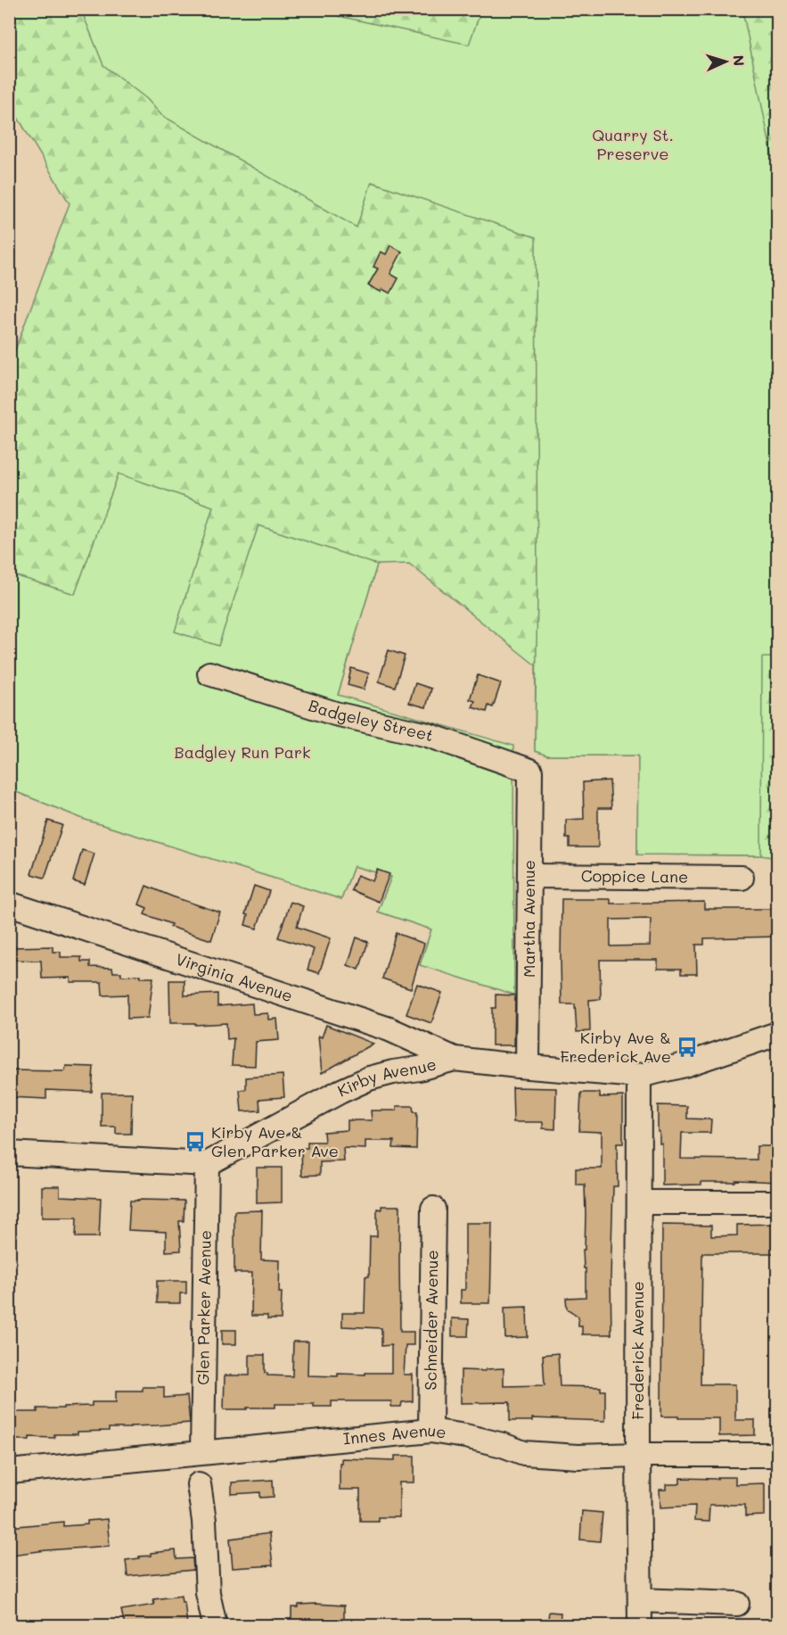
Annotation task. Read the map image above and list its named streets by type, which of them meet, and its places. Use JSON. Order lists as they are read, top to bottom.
{
  "streets": {
    "street": [
      "Badgeley Street",
      "Coppice Lane",
      "Martha Avenue",
      "Virginia Avenue",
      "Kirby Avenue",
      "Glen Parker Avenue",
      "Schneider Avenue",
      "Frederick Avenue",
      "Innes Avenue"
    ]
  },
  "crossings": [
    ["Badgeley Street", "Martha Avenue"],
    ["Coppice Lane", "Martha Avenue"],
    ["Martha Avenue", "Kirby Avenue"],
    ["Virginia Avenue", "Kirby Avenue"],
    ["Kirby Avenue", "Glen Parker Avenue"],
    ["Kirby Avenue", "Frederick Avenue"],
    ["Glen Parker Avenue", "Innes Avenue"],
    ["Schneider Avenue", "Innes Avenue"],
    ["Frederick Avenue", "Innes Avenue"]
  ],
  "parks": ["Quarry St. Preserve", "Badgley Run Park"],
  "places": {
    "bus stop": ["Kirby Ave & Frederick Ave", "Kirby Ave & Glen Parker Ave"]
  },
  "north": "right"
}
